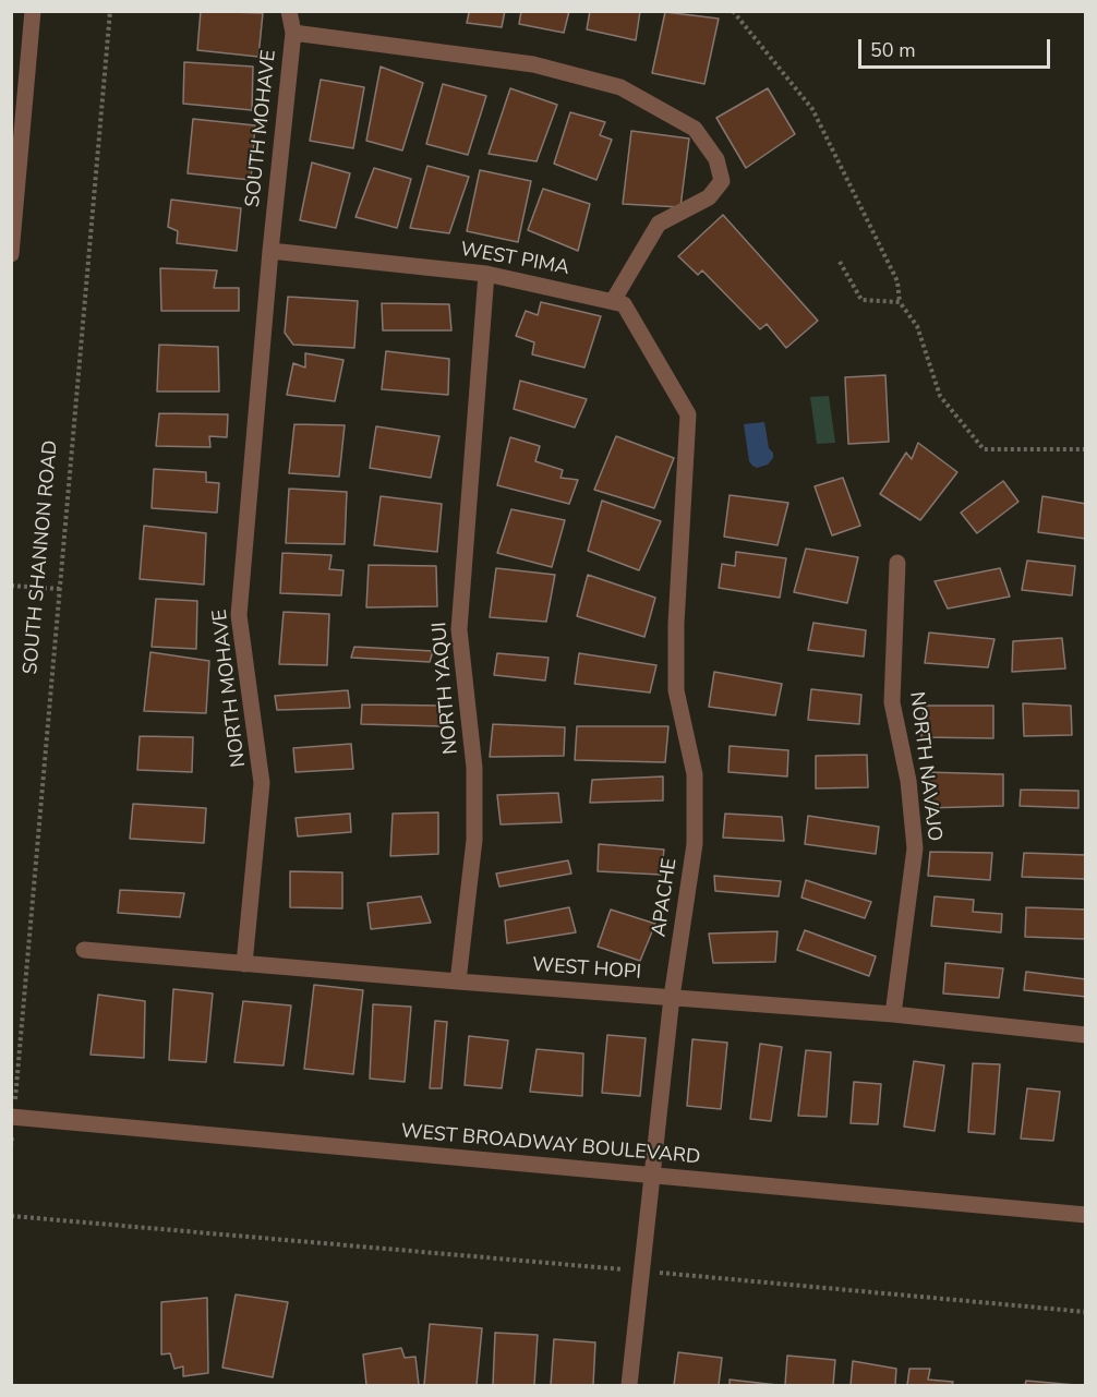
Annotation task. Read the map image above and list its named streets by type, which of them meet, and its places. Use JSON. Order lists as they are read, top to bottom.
{
  "streets": {
    "street": [
      "SOUTH MOHAVE",
      "WEST PIMA",
      "NORTH MOHAVE",
      "NORTH YAQUI",
      "NORTH NAVAJO",
      "APACHE",
      "WEST HOPI",
      "WEST BROADWAY BOULEVARD"
    ],
    "path": ["SOUTH SHANNON ROAD"]
  },
  "crossings": [
    ["SOUTH MOHAVE", "WEST PIMA"],
    ["SOUTH MOHAVE", "NORTH MOHAVE"],
    ["WEST PIMA", "NORTH MOHAVE"],
    ["WEST PIMA", "NORTH YAQUI"],
    ["WEST PIMA", "APACHE"],
    ["SOUTH SHANNON ROAD", "WEST BROADWAY BOULEVARD"],
    ["NORTH MOHAVE", "WEST HOPI"],
    ["NORTH YAQUI", "WEST HOPI"],
    ["NORTH NAVAJO", "WEST HOPI"],
    ["APACHE", "WEST HOPI"],
    ["APACHE", "WEST BROADWAY BOULEVARD"]
  ],
  "scale_bar": "50 m"
}
